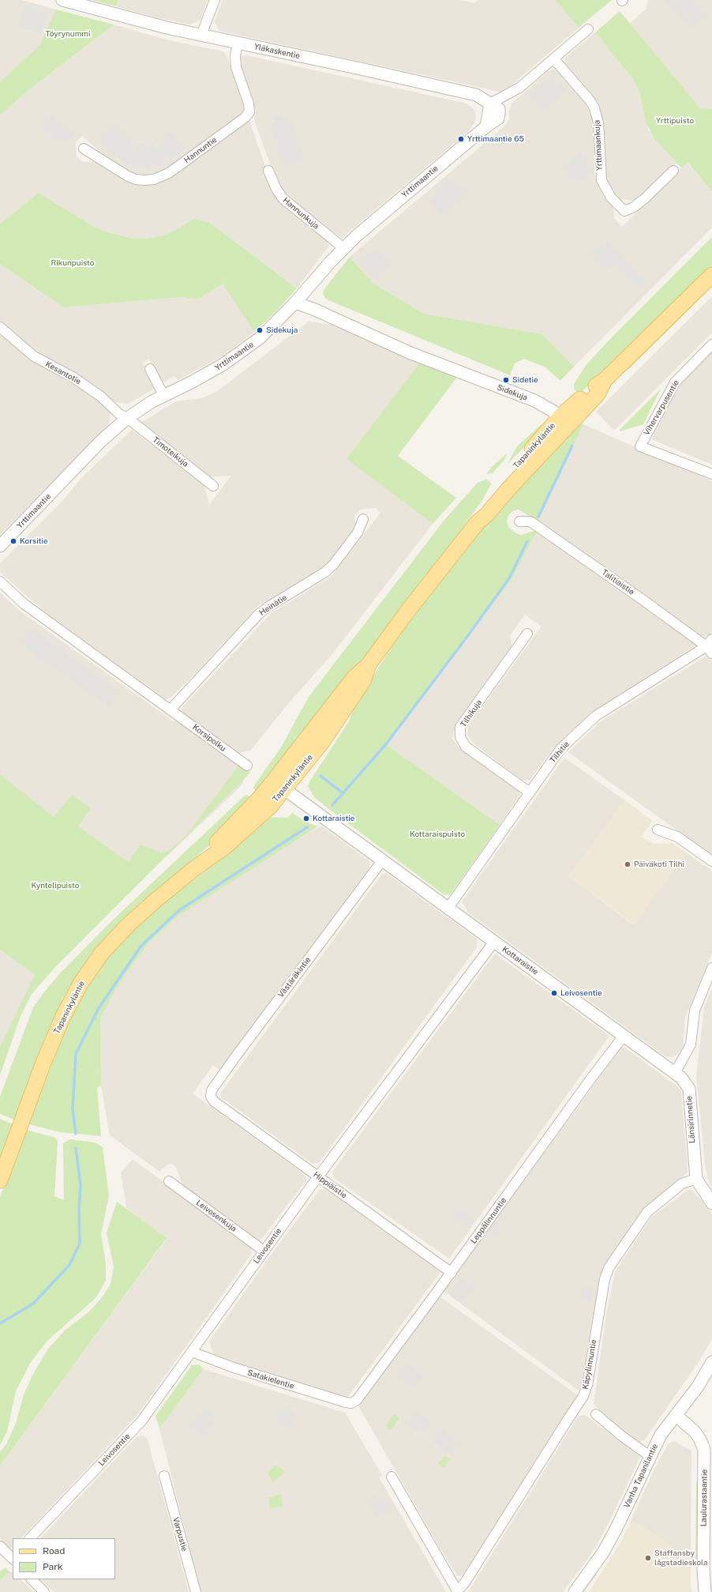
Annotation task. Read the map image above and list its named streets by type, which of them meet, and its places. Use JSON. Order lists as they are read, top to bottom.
{
  "streets": {
    "main road": ["Tapaninkyläntie"],
    "street": [
      "Yläkaskentie",
      "Yrttimaankuja",
      "Hannuntie",
      "Yrttimaantie",
      "Hannunkuja",
      "Kesantotie",
      "Sidekuja",
      "Vihervarpusentie",
      "Timoteikuja",
      "Talitiaistie",
      "Heinätie",
      "Tilhikuja",
      "Korsipolku",
      "Tilhitie",
      "Kottaraistie",
      "Västäräkintie",
      "Länsirinnetie",
      "Hippiäistie",
      "Leivosenkuja",
      "Leppälinnuntie",
      "Leivosentie",
      "Käpylinnuntie",
      "Satakielentie",
      "Vanha Tapanilantie",
      "Laulurastaantie",
      "Varpustie"
    ]
  },
  "crossings": [
    ["Yläkaskentie", "Hannuntie"],
    ["Yläkaskentie", "Yrttimaantie"],
    ["Yrttimaantie", "Hannunkuja"],
    ["Yrttimaantie", "Kesantotie"],
    ["Yrttimaantie", "Sidekuja"],
    ["Yrttimaantie", "Timoteikuja"],
    ["Kesantotie", "Timoteikuja"],
    ["Sidekuja", "Tapaninkyläntie"],
    ["Tapaninkyläntie", "Kottaraistie"],
    ["Talitiaistie", "Tilhitie"],
    ["Heinätie", "Korsipolku"],
    ["Tilhikuja", "Tilhitie"],
    ["Tilhitie", "Kottaraistie"],
    ["Kottaraistie", "Västäräkintie"],
    ["Kottaraistie", "Länsirinnetie"],
    ["Kottaraistie", "Leppälinnuntie"],
    ["Kottaraistie", "Leivosentie"],
    ["Västäräkintie", "Hippiäistie"],
    ["Länsirinnetie", "Käpylinnuntie"],
    ["Hippiäistie", "Leppälinnuntie"],
    ["Hippiäistie", "Leivosentie"],
    ["Leivosenkuja", "Leivosentie"],
    ["Leppälinnuntie", "Satakielentie"],
    ["Leivosentie", "Satakielentie"],
    ["Vanha Tapanilantie", "Laulurastaantie"]
  ],
  "parks": [
    "Töyrynummi",
    "Yrttipuisto",
    "Rikunpuisto",
    "Kottaraispuisto",
    "Kyntelipuisto"
  ],
  "places": [
    "Yrttimaantie 65",
    "Sidekuja",
    "Sidetie",
    "Korsitie",
    "Kottaraistie",
    "Päiväkoti Tilhi",
    "Leivosentie",
    "Staffansby lågstadieskola"
  ],
  "legend": ["Road", "Park"]
}
